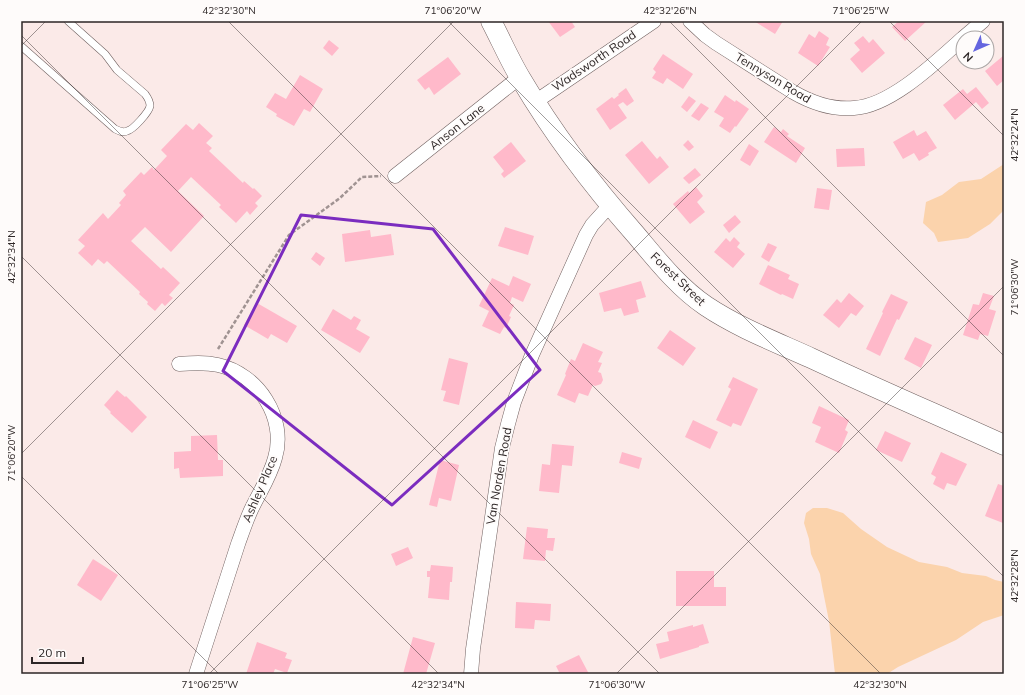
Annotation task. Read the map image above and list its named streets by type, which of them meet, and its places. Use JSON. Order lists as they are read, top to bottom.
{
  "streets": {
    "street": [
      "Wadsworth Road",
      "Tennyson Road",
      "Anson Lane",
      "Forest Street",
      "Van Norden Road",
      "Ashley Place"
    ]
  },
  "crossings": [
    ["Wadsworth Road", "Forest Street"],
    ["Anson Lane", "Forest Street"],
    ["Forest Street", "Van Norden Road"]
  ],
  "scale_bar": "20 m",
  "north": "bottom left",
  "coordinates": [
    "42°32'30\"N",
    "71°06'20\"W",
    "42°32'26\"N",
    "71°06'25\"W",
    "42°32'24\"N",
    "42°32'34\"N",
    "71°06'30\"W",
    "42°32'28\"N"
  ]
}
